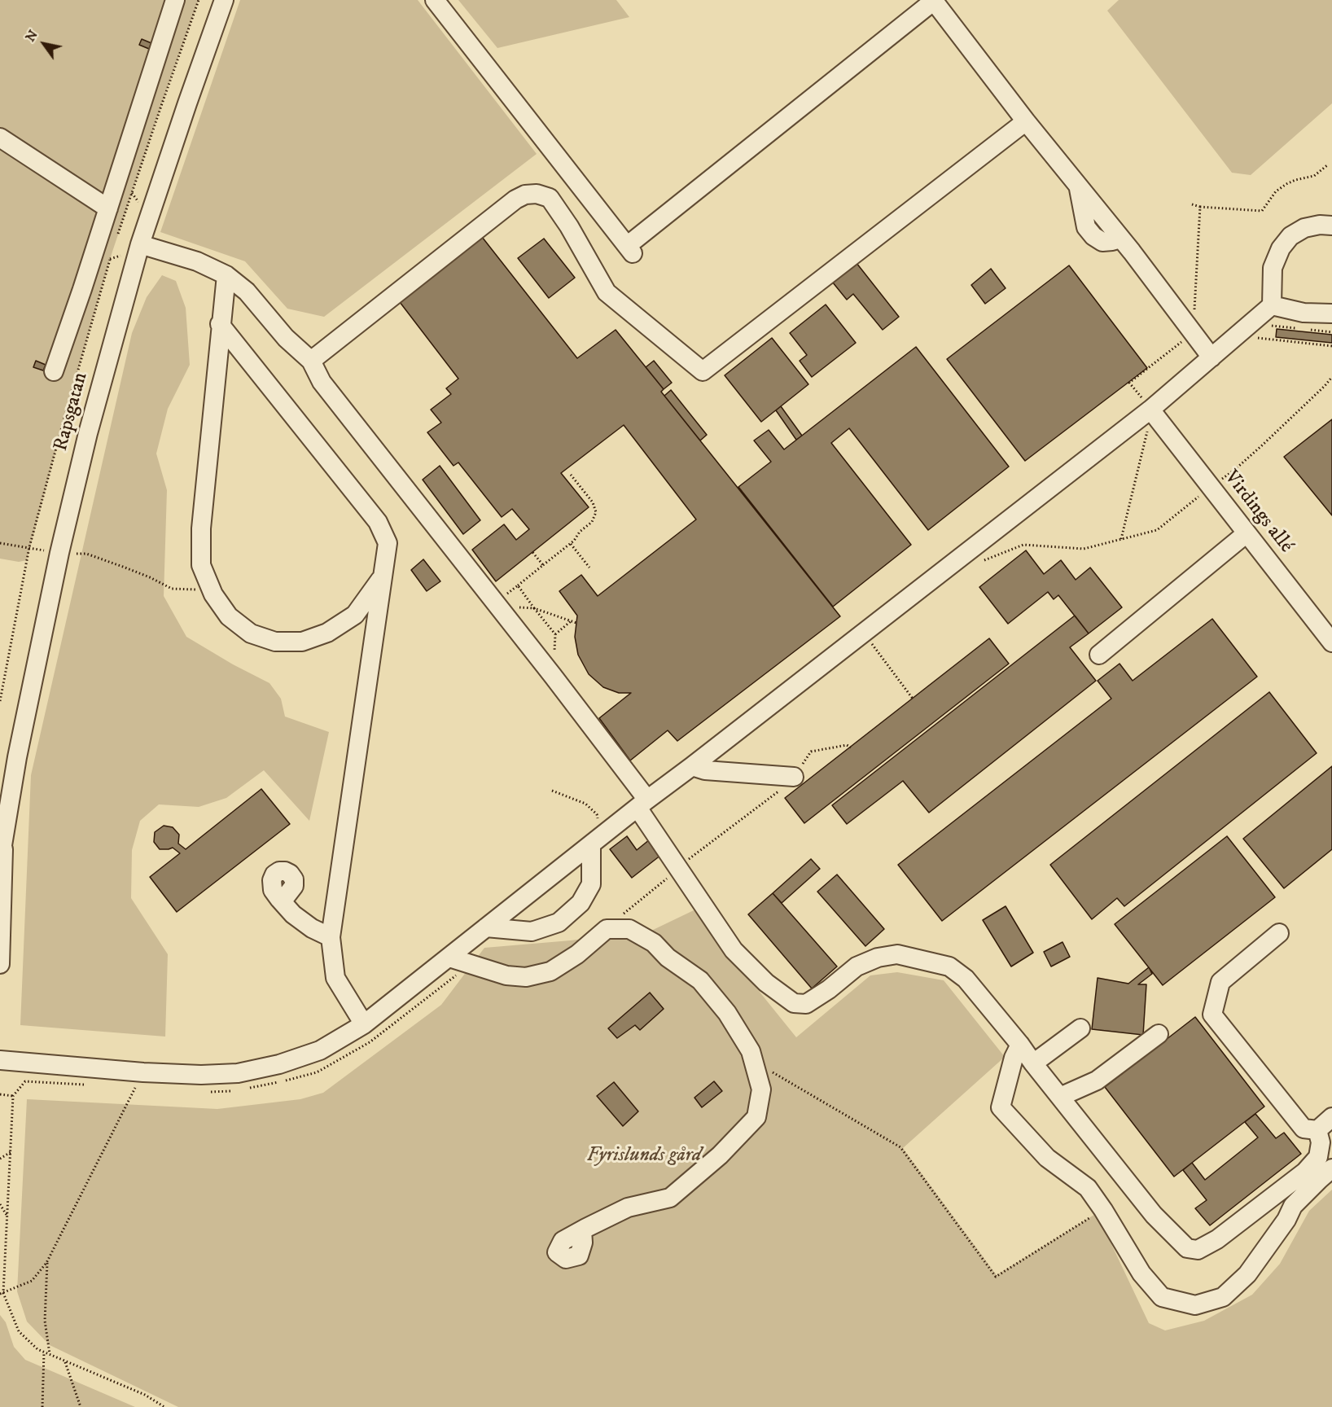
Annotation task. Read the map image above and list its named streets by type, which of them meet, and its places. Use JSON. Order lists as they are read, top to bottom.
{
  "streets": {
    "street": ["Rapsgatan", "Virdings allé"]
  },
  "parks": ["Fyrislunds gård"],
  "north": "top left"
}
